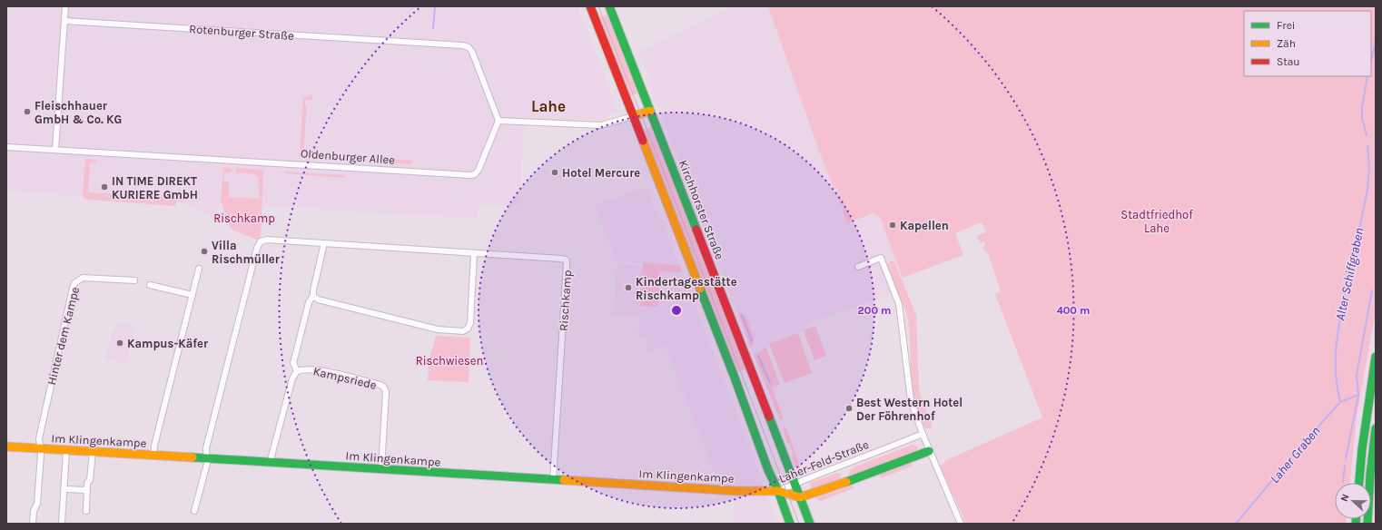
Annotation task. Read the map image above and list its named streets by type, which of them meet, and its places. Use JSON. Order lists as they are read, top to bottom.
{
  "streets": {
    "main road": ["Kirchhorster Straße", "Im Klingenkampe", "Laher-Feld-Straße"],
    "street": [
      "Rotenburger Straße",
      "Oldenburger Allee",
      "Rischkamp",
      "Hinter dem Kampe",
      "Kampsriede"
    ]
  },
  "crossings": [
    ["Rotenburger Straße", "Oldenburger Allee"],
    ["Kirchhorster Straße", "Laher-Feld-Straße"],
    ["Rischkamp", "Im Klingenkampe"],
    ["Hinter dem Kampe", "Im Klingenkampe"],
    ["Kampsriede", "Im Klingenkampe"],
    ["Im Klingenkampe", "Laher-Feld-Straße"]
  ],
  "districts": ["Lahe"],
  "water": ["Alter Schiffgraben", "Laher Graben"],
  "parks": ["Stadtfriedhof Lahe", "Rischkamp", "Rischwiesen"],
  "places": [
    "Fleischhauer GmbH & Co. KG",
    "Hotel Mercure",
    "IN TIME DIREKT KURIERE GmbH",
    "Kapellen",
    "Villa Rischmüller",
    "Kindertagesstätte Rischkamp",
    "Kampus-Käfer",
    "Best Western Hotel Der Föhrenhof"
  ],
  "legend": ["Frei", "Zäh", "Stau"],
  "north": "left",
  "rings": ["200 m", "400 m"]
}
